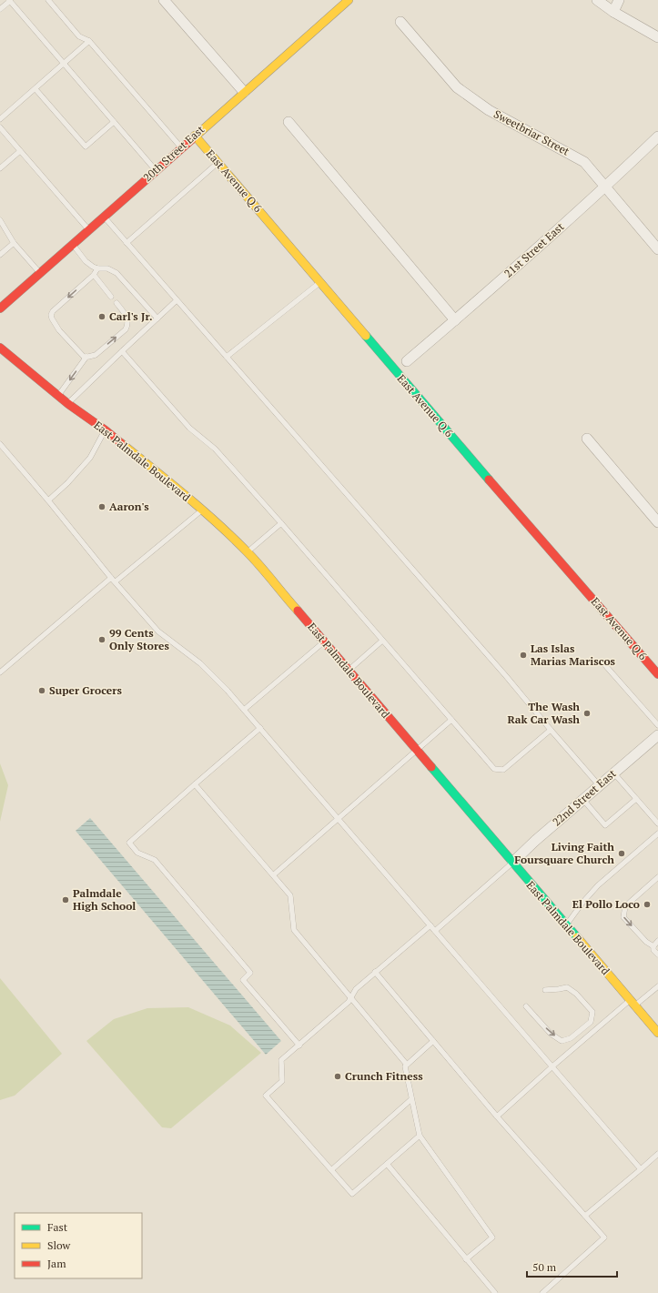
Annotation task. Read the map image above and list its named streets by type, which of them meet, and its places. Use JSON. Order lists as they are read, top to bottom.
{
  "streets": {
    "main road": ["20th Street East", "East Avenue Q 6", "East Palmdale Boulevard"],
    "street": ["Sweetbriar Street", "21st Street East", "22nd Street East"]
  },
  "crossings": [
    ["Sweetbriar Street", "21st Street East"],
    ["20th Street East", "East Avenue Q 6"],
    ["East Palmdale Boulevard", "22nd Street East"]
  ],
  "places": [
    "Carl's Jr.",
    "Aaron's",
    "99 Cents Only Stores",
    "Las Islas Marias Mariscos",
    "Super Grocers",
    "The Wash Rak Car Wash",
    "Living Faith Foursquare Church",
    "Palmdale High School",
    "El Pollo Loco",
    "Crunch Fitness"
  ],
  "legend": ["Fast", "Slow", "Jam"],
  "scale_bar": "50 m"
}
